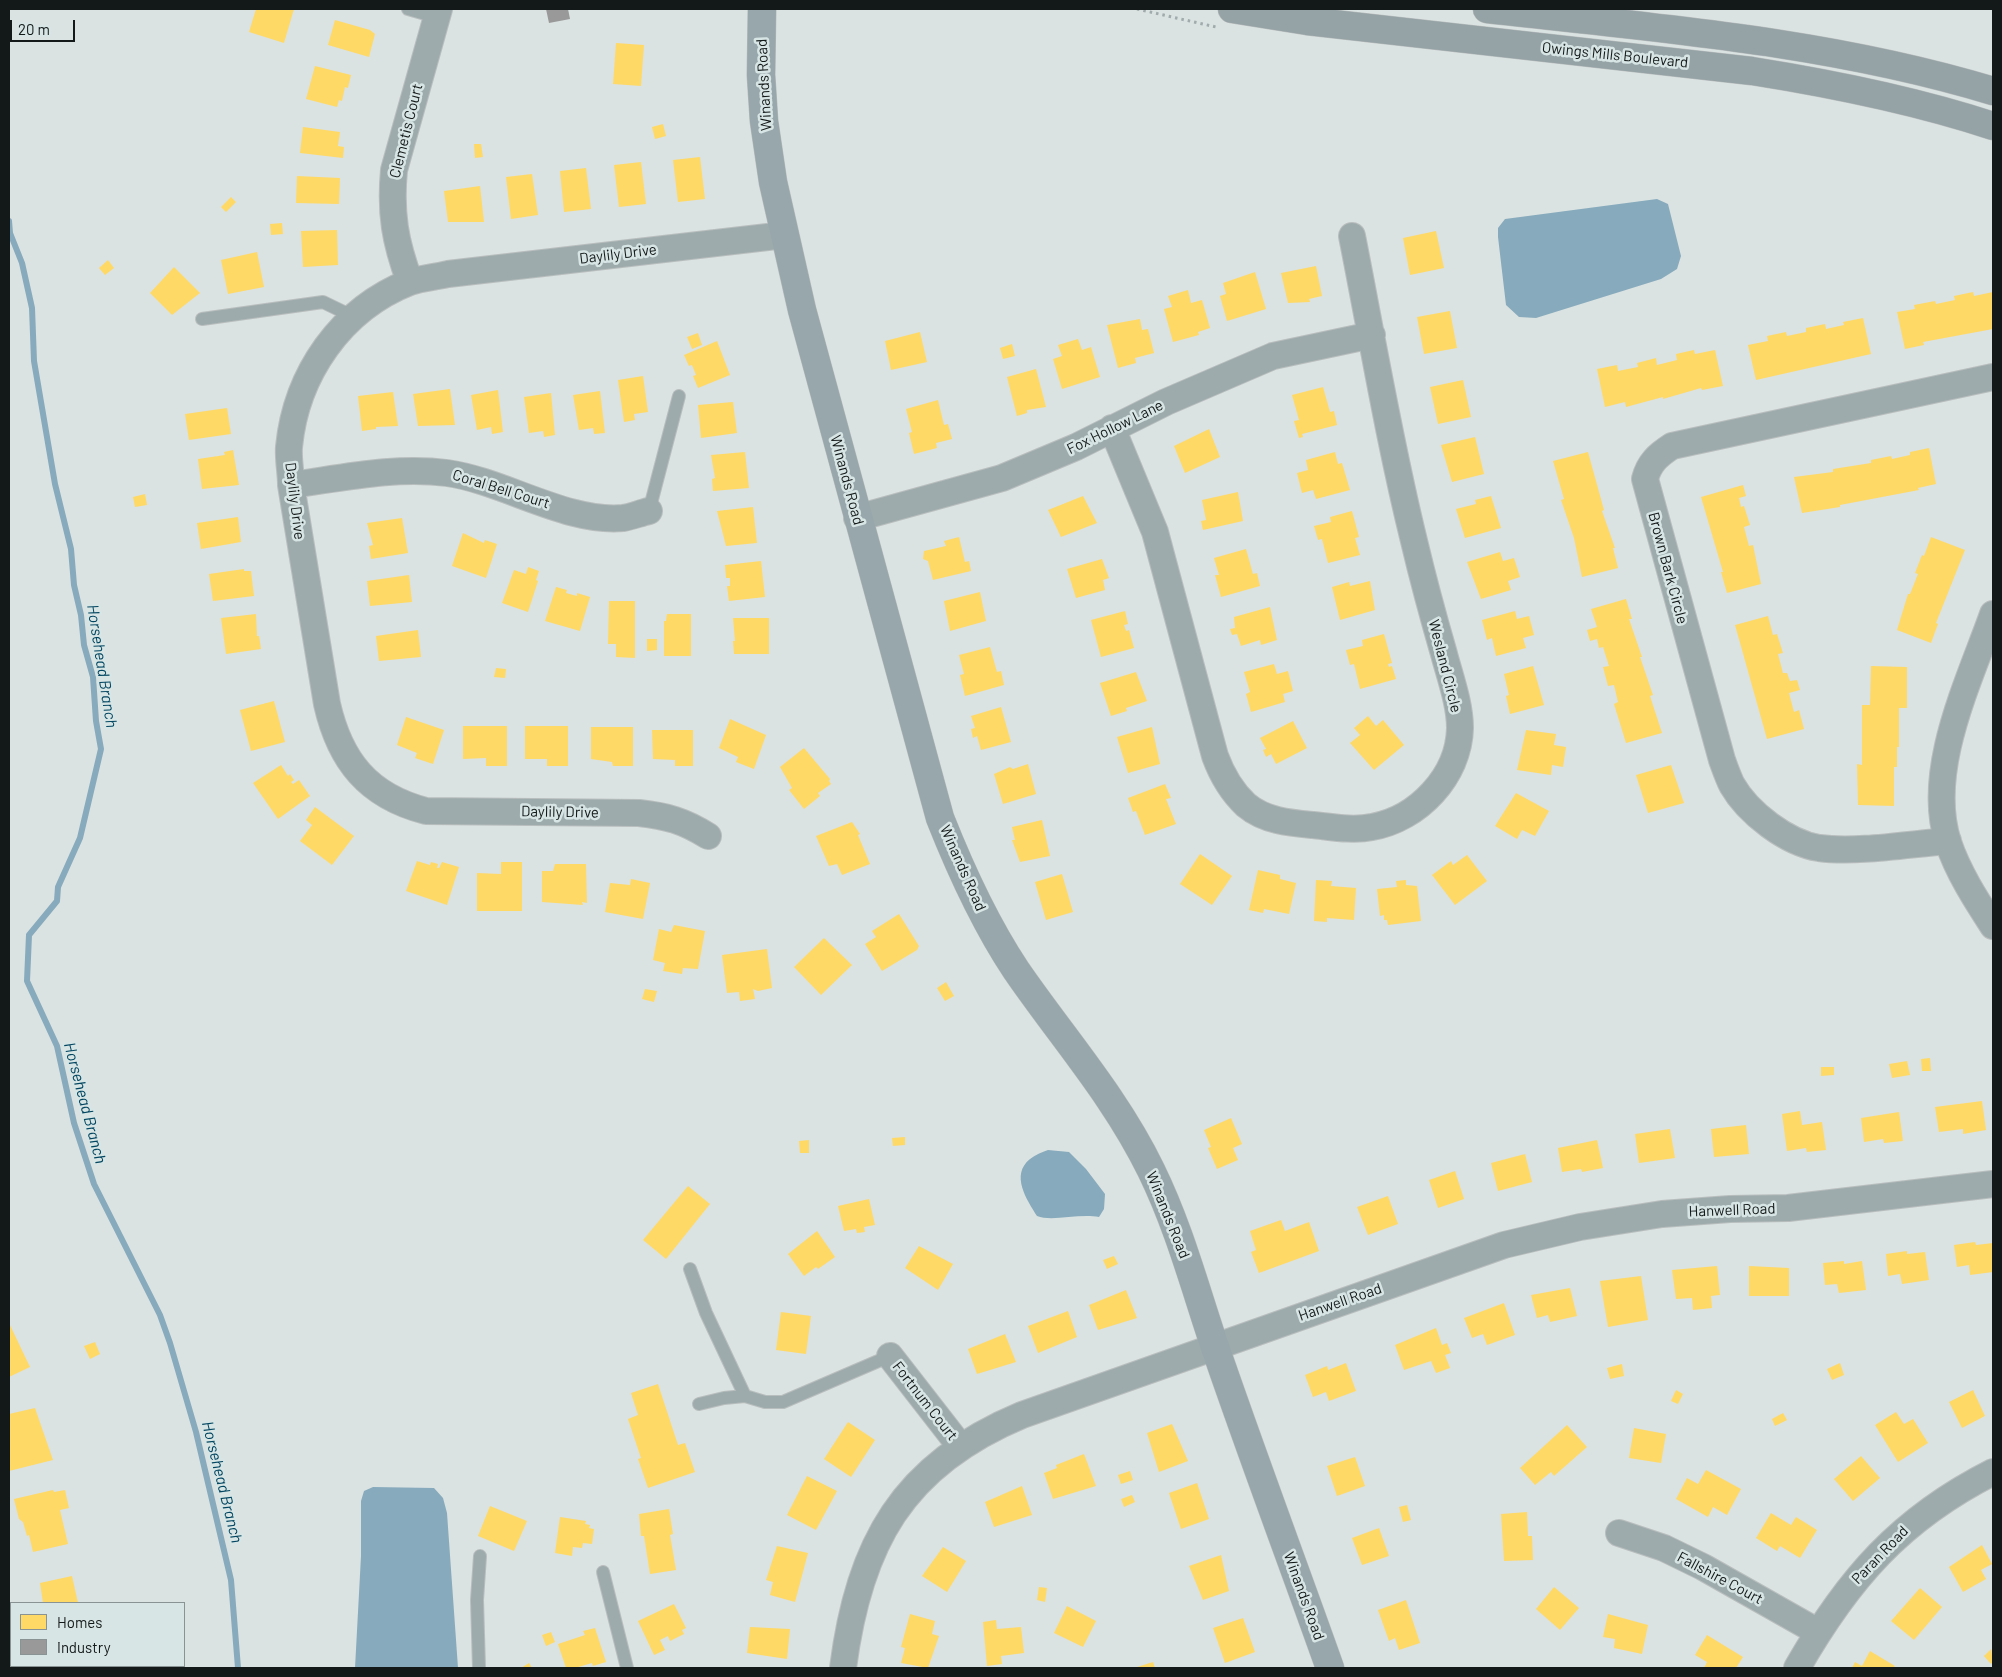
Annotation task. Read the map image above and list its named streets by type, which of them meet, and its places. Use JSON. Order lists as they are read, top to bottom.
{
  "streets": {
    "main road": ["Owings Mills Boulevard"],
    "street": [
      "Winands Road",
      "Clemetis Court",
      "Daylily Drive",
      "Fox Hollow Lane",
      "Coral Bell Court",
      "Brown Bark Circle",
      "Wesland Circle",
      "Hanwell Road",
      "Fortnum Court",
      "Paran Road",
      "Fallshire Court"
    ]
  },
  "crossings": [
    ["Winands Road", "Daylily Drive"],
    ["Winands Road", "Fox Hollow Lane"],
    ["Winands Road", "Hanwell Road"],
    ["Clemetis Court", "Daylily Drive"],
    ["Daylily Drive", "Coral Bell Court"],
    ["Fox Hollow Lane", "Wesland Circle"],
    ["Hanwell Road", "Fortnum Court"],
    ["Paran Road", "Fallshire Court"]
  ],
  "water": ["Horsehead Branch"],
  "legend": ["Homes", "Industry"],
  "scale_bar": "20 m"
}
